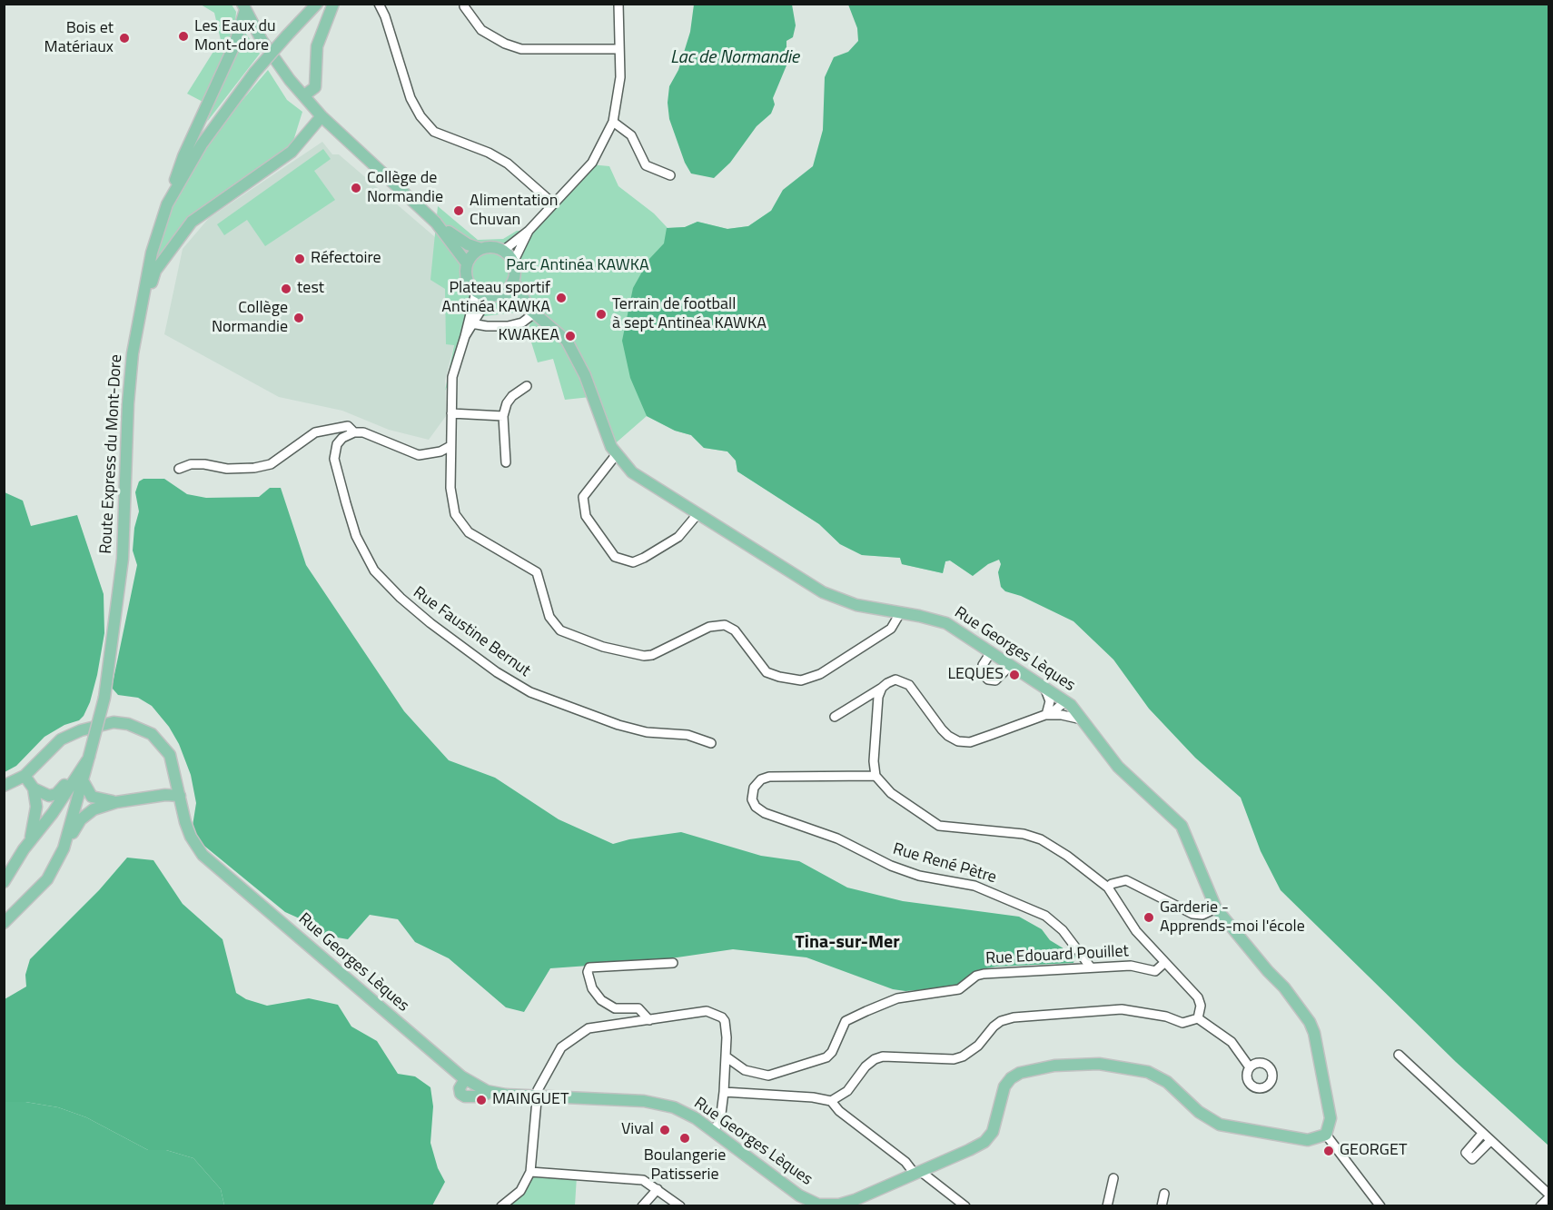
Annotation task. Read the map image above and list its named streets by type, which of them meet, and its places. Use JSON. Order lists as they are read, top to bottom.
{
  "streets": {
    "main road": ["Route Express du Mont-Dore", "Rue Georges Lèques"],
    "street": ["Rue Faustine Bernut", "Rue René Pètre", "Rue Edouard Pouillet"]
  },
  "crossings": [
    ["Rue René Pètre", "Rue Edouard Pouillet"]
  ],
  "districts": ["Tina-sur-Mer"],
  "water": ["Lac de Normandie"],
  "parks": ["Parc Antinéa KAWKA"],
  "places": [
    "Les Eaux du Mont-dore",
    "Bois et Matériaux",
    "Collège de Normandie",
    "Alimentation Chuvan",
    "Réfectoire",
    "test",
    "Plateau sportif Antinéa KAWKA",
    "Terrain de football à sept Antinéa KAWKA",
    "Collège Normandie",
    "KWAKEA",
    "LEQUES",
    "Garderie - Apprends-moi l'école",
    "MAINGUET",
    "Vival",
    "Boulangerie Patisserie",
    "GEORGET"
  ]
}
